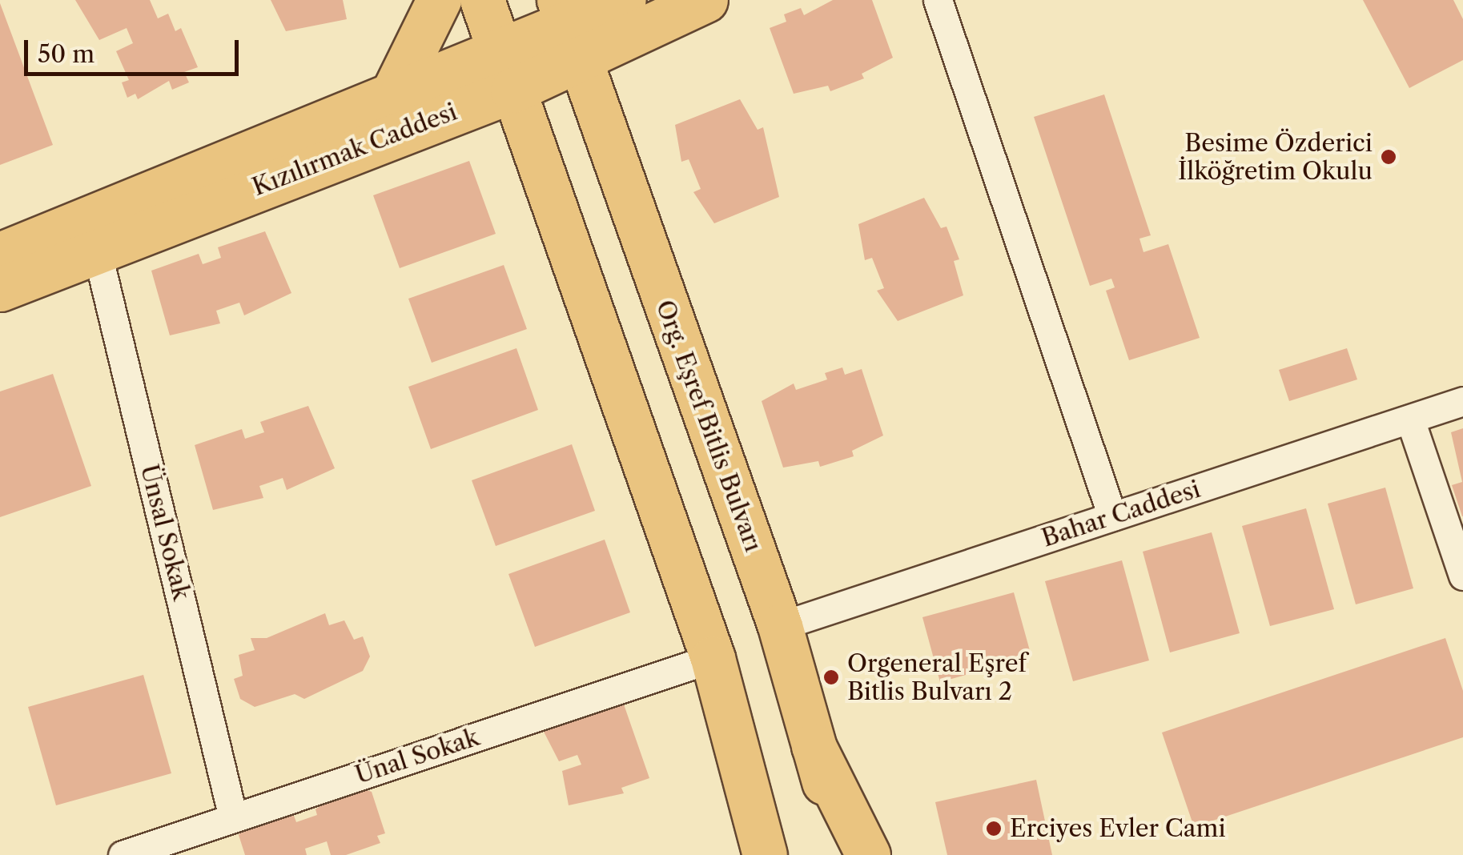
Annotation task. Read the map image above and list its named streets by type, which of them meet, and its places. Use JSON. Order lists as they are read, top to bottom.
{
  "streets": {
    "main road": ["Kızılırmak Caddesi", "Org. Eşref Bitlis Bulvarı"],
    "street": ["Bahar Caddesi", "Ünsal Sokak", "Ünal Sokak"]
  },
  "crossings": [
    ["Kızılırmak Caddesi", "Org. Eşref Bitlis Bulvarı"],
    ["Kızılırmak Caddesi", "Ünsal Sokak"],
    ["Org. Eşref Bitlis Bulvarı", "Bahar Caddesi"],
    ["Ünsal Sokak", "Ünal Sokak"]
  ],
  "places": ["Besime Özderici İlköğretim Okulu", "Orgeneral Eşref Bitlis Bulvarı 2", "Erciyes Evler Cami"],
  "scale_bar": "50 m"
}
